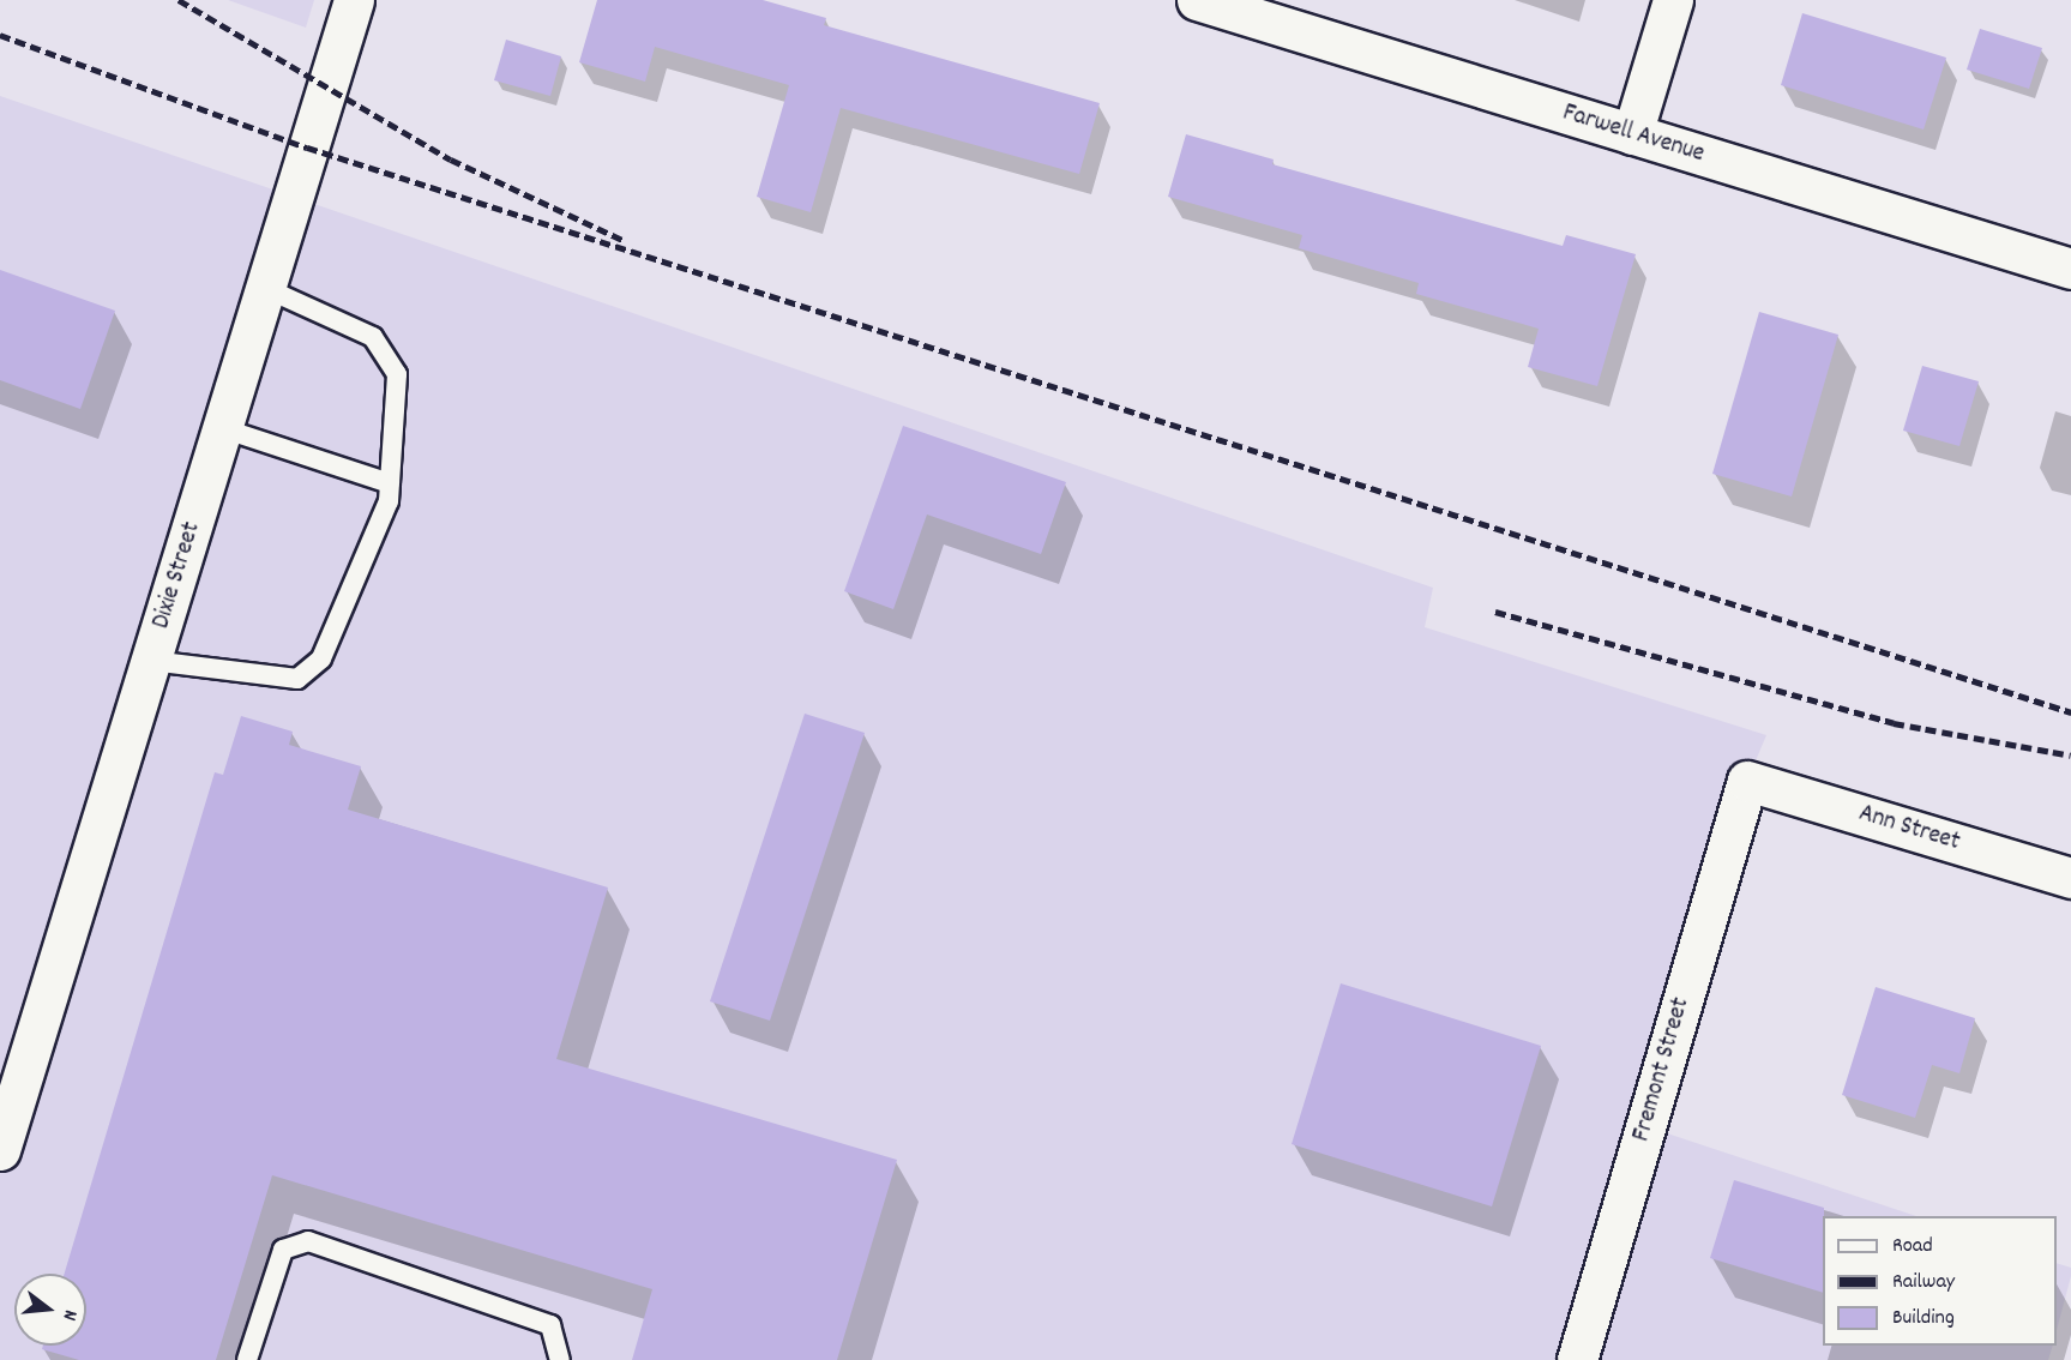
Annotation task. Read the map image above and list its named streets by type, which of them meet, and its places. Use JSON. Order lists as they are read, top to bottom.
{
  "streets": {
    "street": [
      "Farwell Avenue",
      "Dixie Street",
      "Ann Street",
      "Fremont Street"
    ]
  },
  "crossings": [
    ["Ann Street", "Fremont Street"]
  ],
  "legend": ["Road", "Railway", "Building"],
  "north": "right"
}
